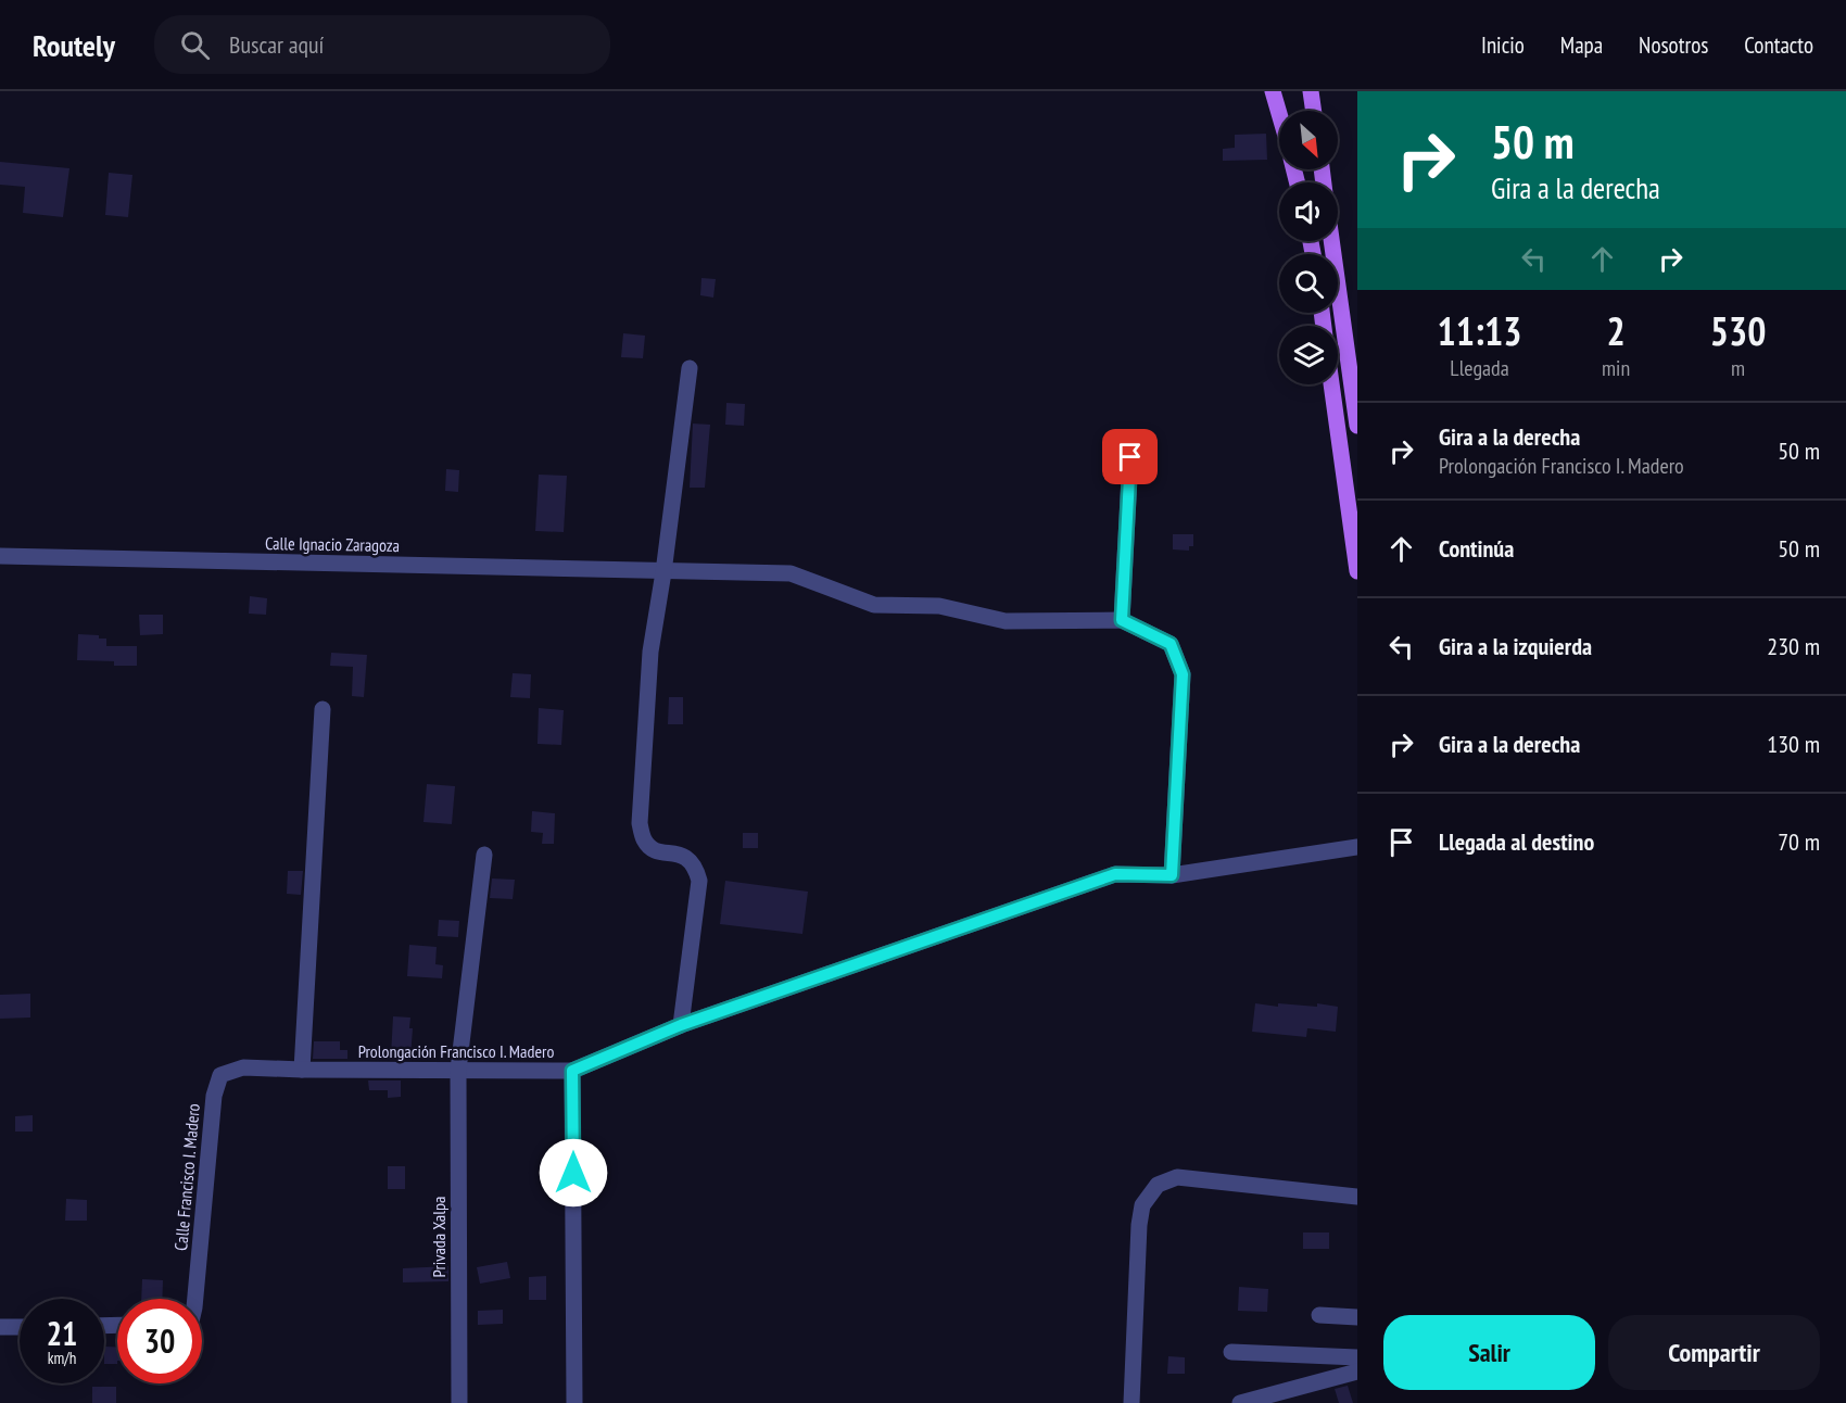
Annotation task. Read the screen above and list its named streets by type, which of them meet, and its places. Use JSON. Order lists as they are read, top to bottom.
{
  "streets": {
    "street": [
      "Calle Ignacio Zaragoza",
      "Prolongación Francisco I. Madero",
      "Calle Francisco I. Madero",
      "Privada Xalpa"
    ]
  },
  "crossings": [
    ["Prolongación Francisco I. Madero", "Calle Francisco I. Madero"],
    ["Prolongación Francisco I. Madero", "Privada Xalpa"]
  ],
  "north": "bottom right",
  "page": {
    "header": "Routely",
    "search": "Buscar aquí",
    "nav": [
      "Inicio",
      "Mapa",
      "Nosotros",
      "Contacto"
    ],
    "turn": ["50 m", "Gira a la derecha"],
    "eta": [
      "11:13",
      "Llegada",
      "2",
      "min",
      "530",
      "m"
    ],
    "list": [
      {
        "name": "Gira a la derecha",
        "note": "Prolongación Francisco I. Madero",
        "value": "50 m"
      },
      {
        "name": "Continúa",
        "value": "50 m"
      },
      {
        "name": "Gira a la izquierda",
        "value": "230 m"
      },
      {
        "name": "Gira a la derecha",
        "value": "130 m"
      },
      {
        "name": "Llegada al destino",
        "value": "70 m"
      }
    ],
    "speed": "21 km/h",
    "limit": "30",
    "buttons": ["Salir", "Compartir"]
  }
}
